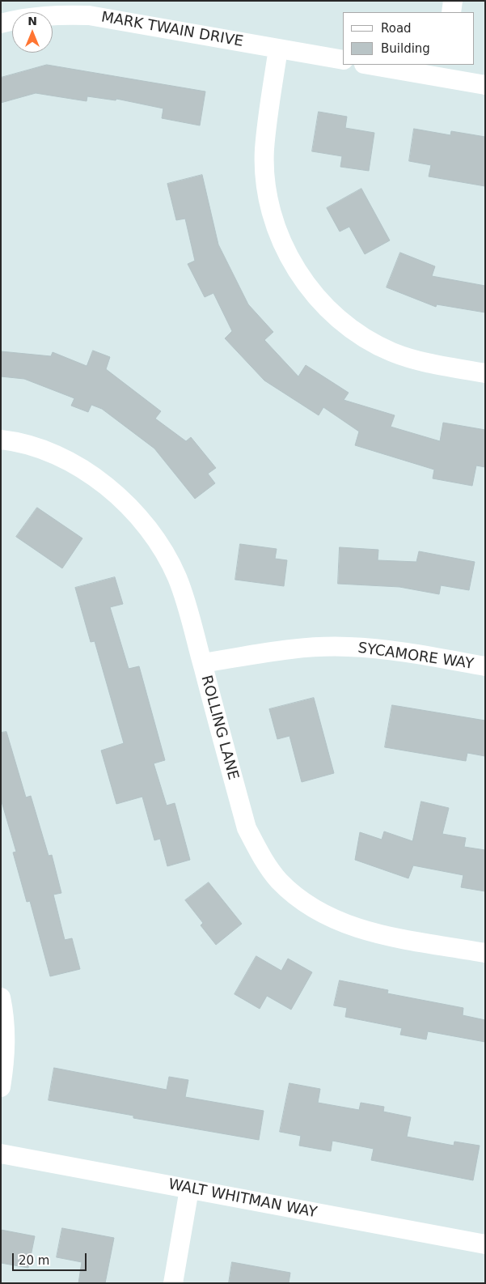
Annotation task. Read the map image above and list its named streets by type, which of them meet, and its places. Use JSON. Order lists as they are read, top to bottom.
{
  "streets": {
    "street": [
      "MARK TWAIN DRIVE",
      "SYCAMORE WAY",
      "ROLLING LANE",
      "WALT WHITMAN WAY"
    ]
  },
  "crossings": [
    ["SYCAMORE WAY", "ROLLING LANE"]
  ],
  "legend": ["Road", "Building"],
  "scale_bar": "20 m",
  "north": "top"
}
